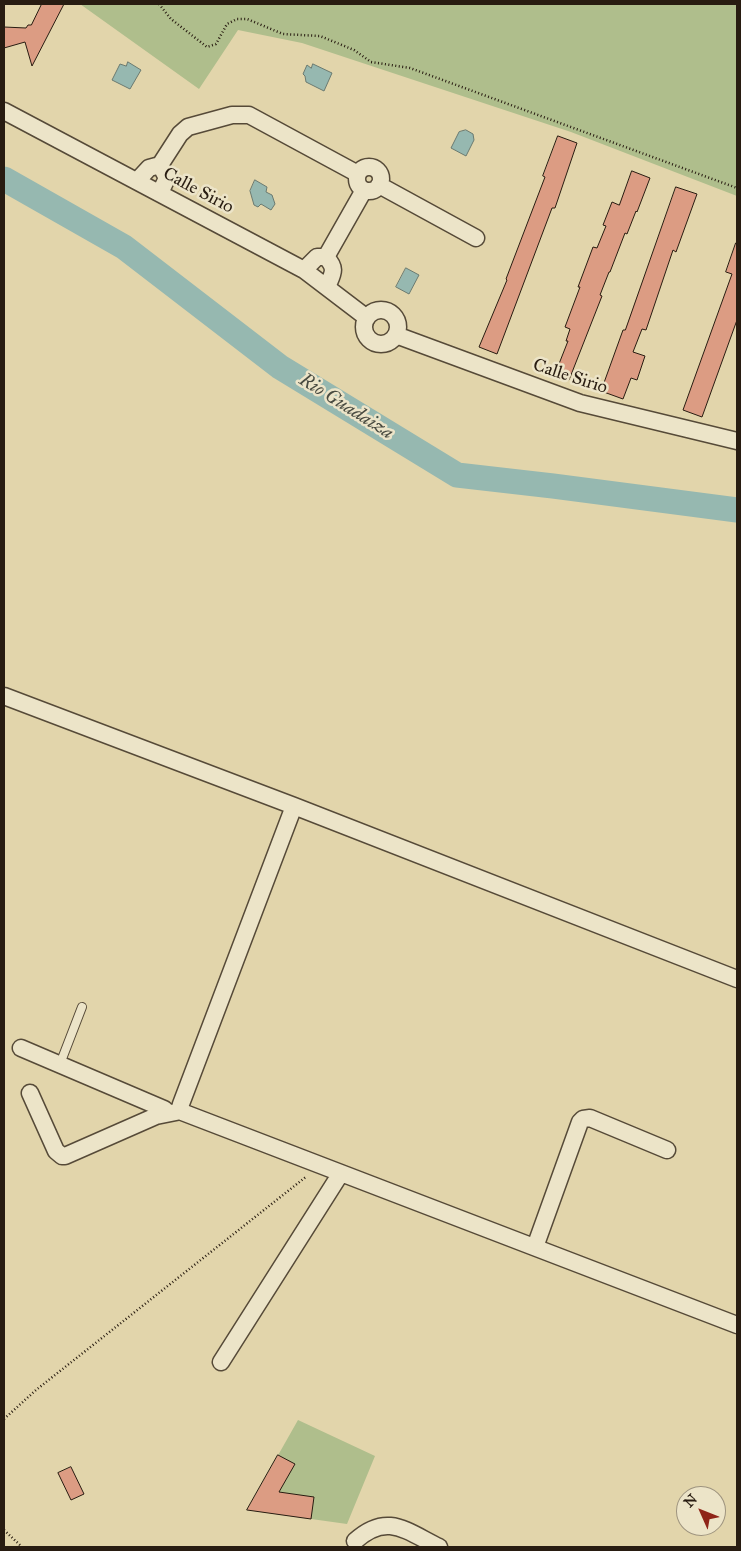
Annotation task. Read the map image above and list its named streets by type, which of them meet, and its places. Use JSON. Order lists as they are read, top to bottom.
{
  "streets": {
    "street": ["Calle Sirio"]
  },
  "water": ["Rio Guadaiza"],
  "north": "top left"
}
